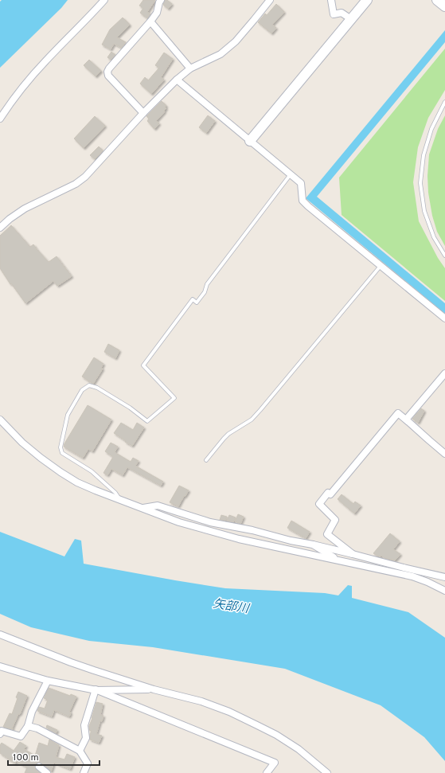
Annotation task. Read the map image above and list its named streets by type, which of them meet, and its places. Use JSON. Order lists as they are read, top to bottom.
{
  "water": ["矢部川"],
  "scale_bar": "100 m"
}
